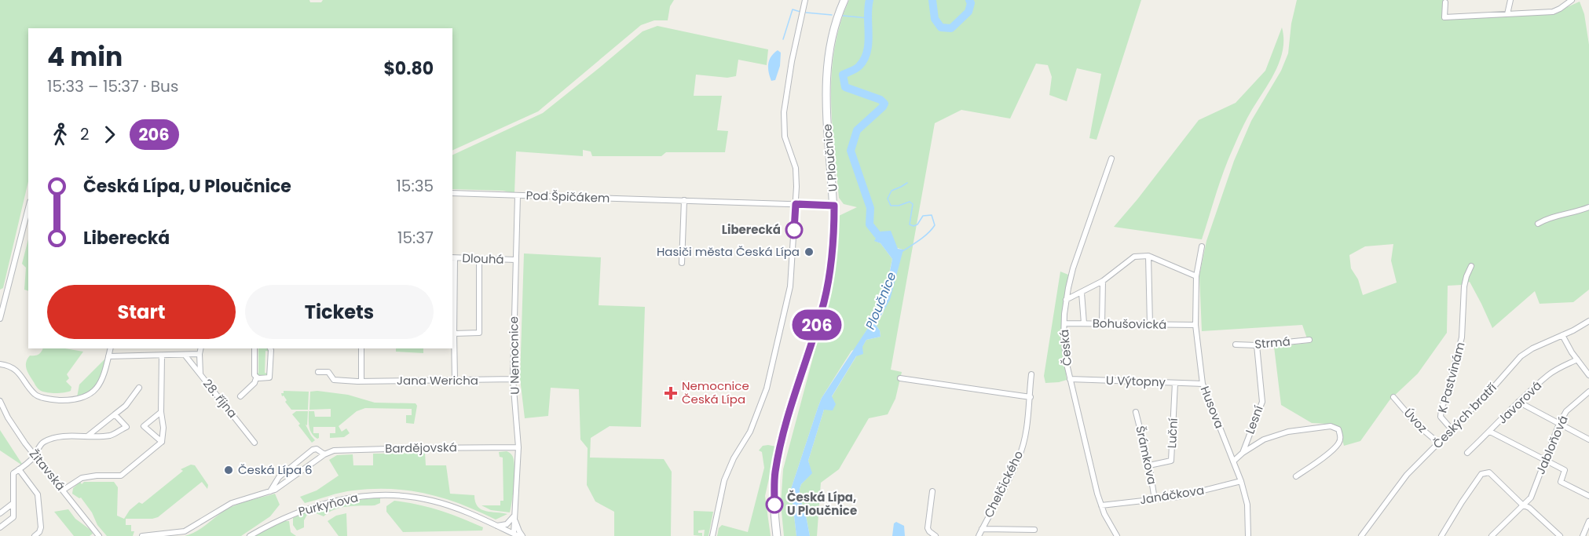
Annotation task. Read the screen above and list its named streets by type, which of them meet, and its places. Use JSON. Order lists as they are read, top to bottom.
{
  "streets": {
    "main road": ["U Ploučnice"],
    "street": [
      "Pod Špičákem",
      "Dlouhá",
      "Bohušovická",
      "Strmá",
      "Česká",
      "U Nemocnice",
      "K Pastvinám",
      "Jana Wericha",
      "U Výtopny",
      "28. října",
      "Javorová",
      "Husova",
      "Českých bratří",
      "Lesní",
      "Úvoz",
      "Luční",
      "Jabloňová",
      "Bardějovská",
      "Šrámkova",
      "Žitavská",
      "Chelčického",
      "Janáčkova",
      "Purkyňova"
    ]
  },
  "crossings": [
    ["U Ploučnice", "Pod Špičákem"],
    ["Pod Špičákem", "U Nemocnice"],
    ["Dlouhá", "U Nemocnice"],
    ["Bohušovická", "Česká"],
    ["Bohušovická", "Husova"],
    ["Strmá", "Lesní"],
    ["Česká", "U Výtopny"],
    ["Česká", "Janáčkova"],
    ["U Nemocnice", "Jana Wericha"],
    ["U Nemocnice", "Bardějovská"],
    ["U Nemocnice", "Purkyňova"],
    ["K Pastvinám", "Českých bratří"],
    ["U Výtopny", "Husova"],
    ["U Výtopny", "Luční"],
    ["Husova", "Lesní"],
    ["Husova", "Janáčkova"],
    ["Českých bratří", "Úvoz"],
    ["Luční", "Šrámkova"],
    ["Šrámkova", "Janáčkova"]
  ],
  "water": ["Ploučnice"],
  "places": {
    "other": [
      "Liberecká",
      "Hasiči města Česká Lípa",
      "Česká Lípa 6",
      "Česká Lípa, U Ploučnice"
    ],
    "health": ["Nemocnice Česká Lípa"]
  },
  "lines": ["bus line 206"],
  "page": {
    "on_map": "206",
    "heading": ["4 min", "15:33 – 15:37 · Bus", "$0.80"],
    "legs": ["2", "206"],
    "list": [
      {
        "name": "Česká Lípa, U Ploučnice",
        "value": "15:35"
      },
      {
        "name": "Liberecká",
        "value": "15:37"
      }
    ],
    "buttons": ["Start", "Tickets"]
  }
}
